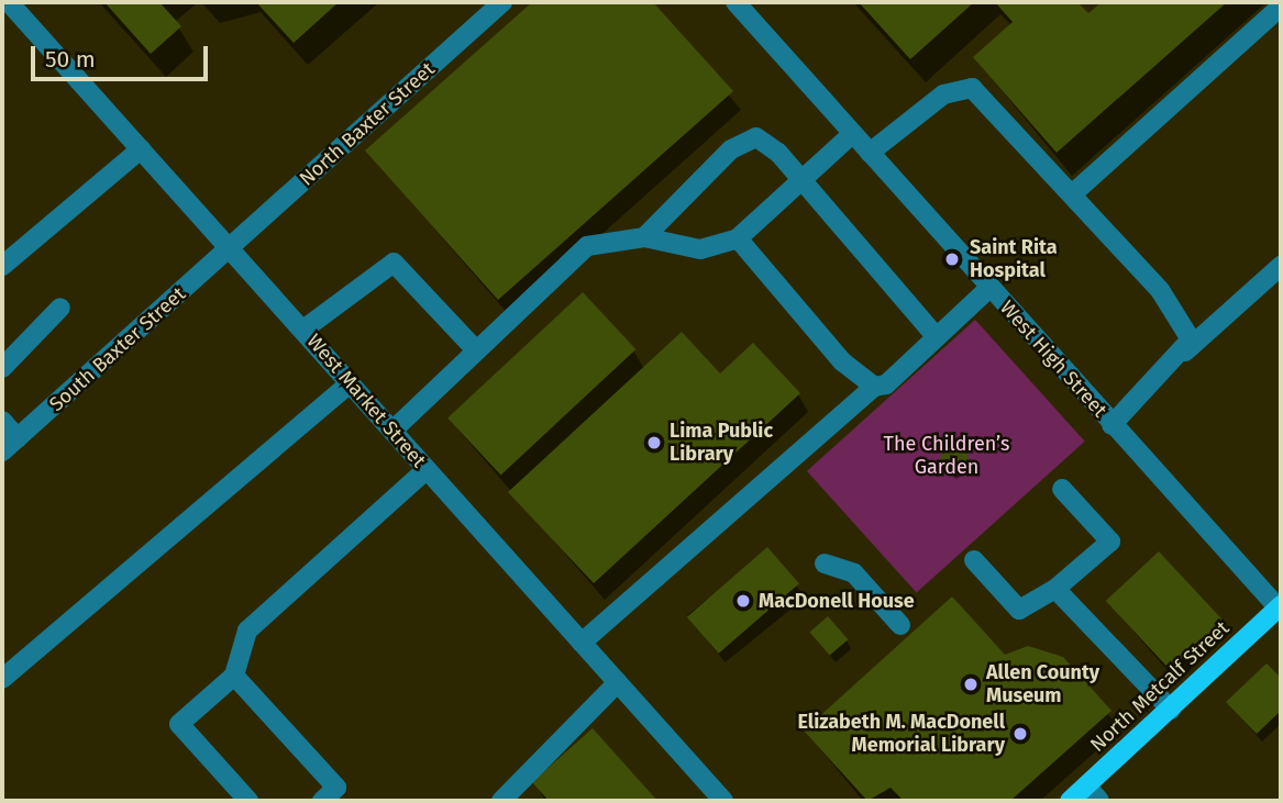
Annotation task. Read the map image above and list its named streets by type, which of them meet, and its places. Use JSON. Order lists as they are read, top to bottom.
{
  "streets": {
    "main road": ["North Metcalf Street"],
    "street": [
      "North Baxter Street",
      "South Baxter Street",
      "West High Street",
      "West Market Street"
    ]
  },
  "crossings": [
    ["North Baxter Street", "South Baxter Street"],
    ["North Baxter Street", "West Market Street"],
    ["South Baxter Street", "West Market Street"],
    ["West High Street", "North Metcalf Street"]
  ],
  "parks": ["The Children’s Garden"],
  "places": [
    "Saint Rita Hospital",
    "Lima Public Library",
    "MacDonell House",
    "Allen County Museum",
    "Elizabeth M. MacDonell Memorial Library"
  ],
  "scale_bar": "50 m"
}
